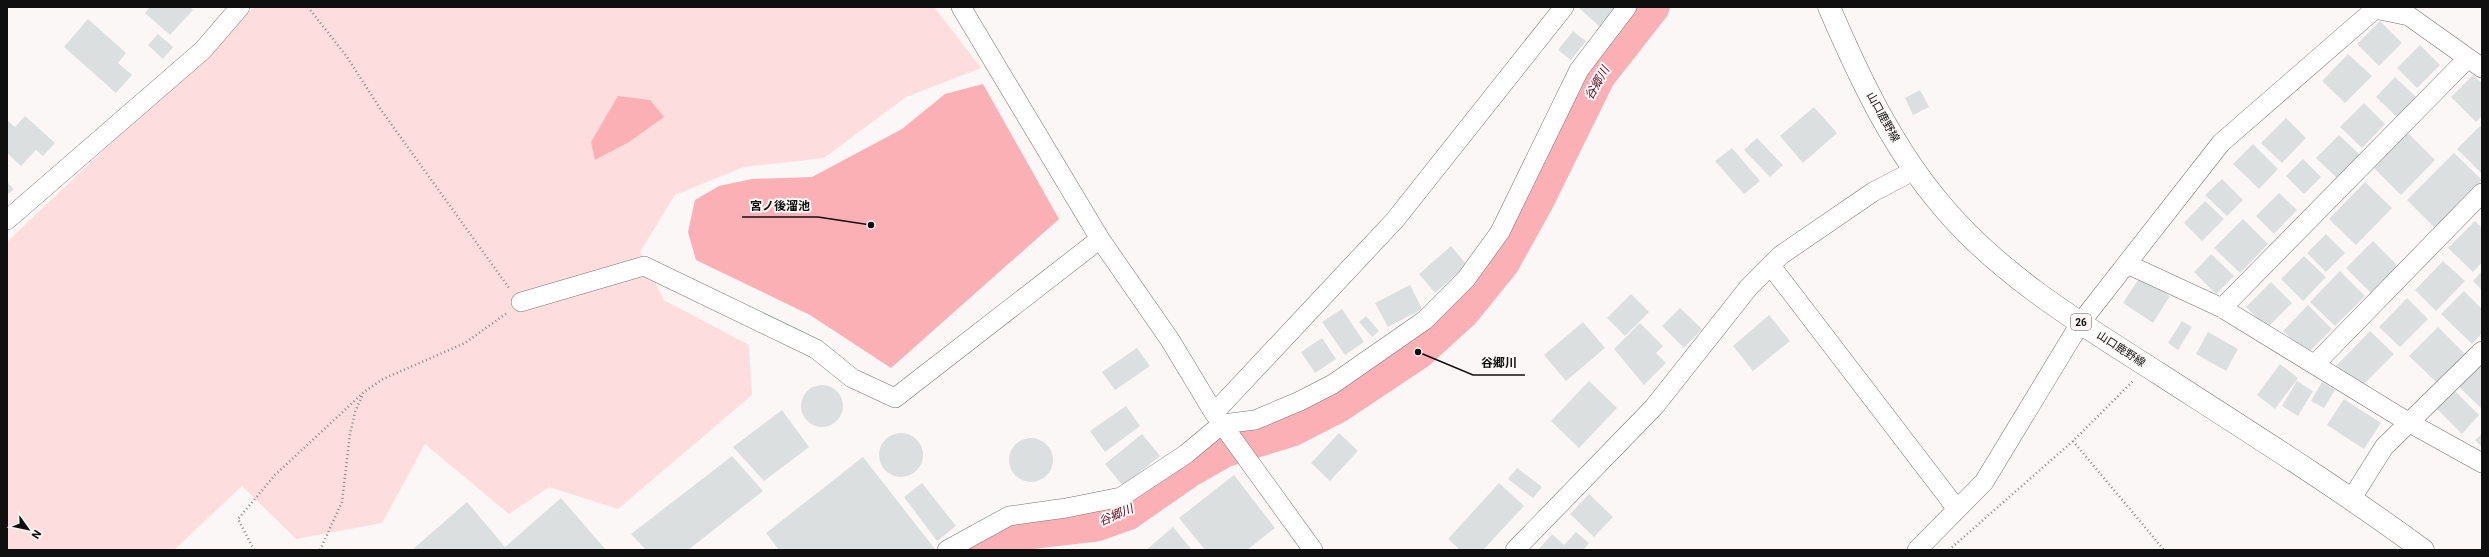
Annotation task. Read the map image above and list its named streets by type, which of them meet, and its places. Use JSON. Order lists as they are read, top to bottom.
{
  "streets": {
    "main road": ["山口鹿野線", "26"]
  },
  "water": ["谷郷川"],
  "places": ["宮ノ後溜池", "谷郷川"],
  "north": "bottom right"
}
